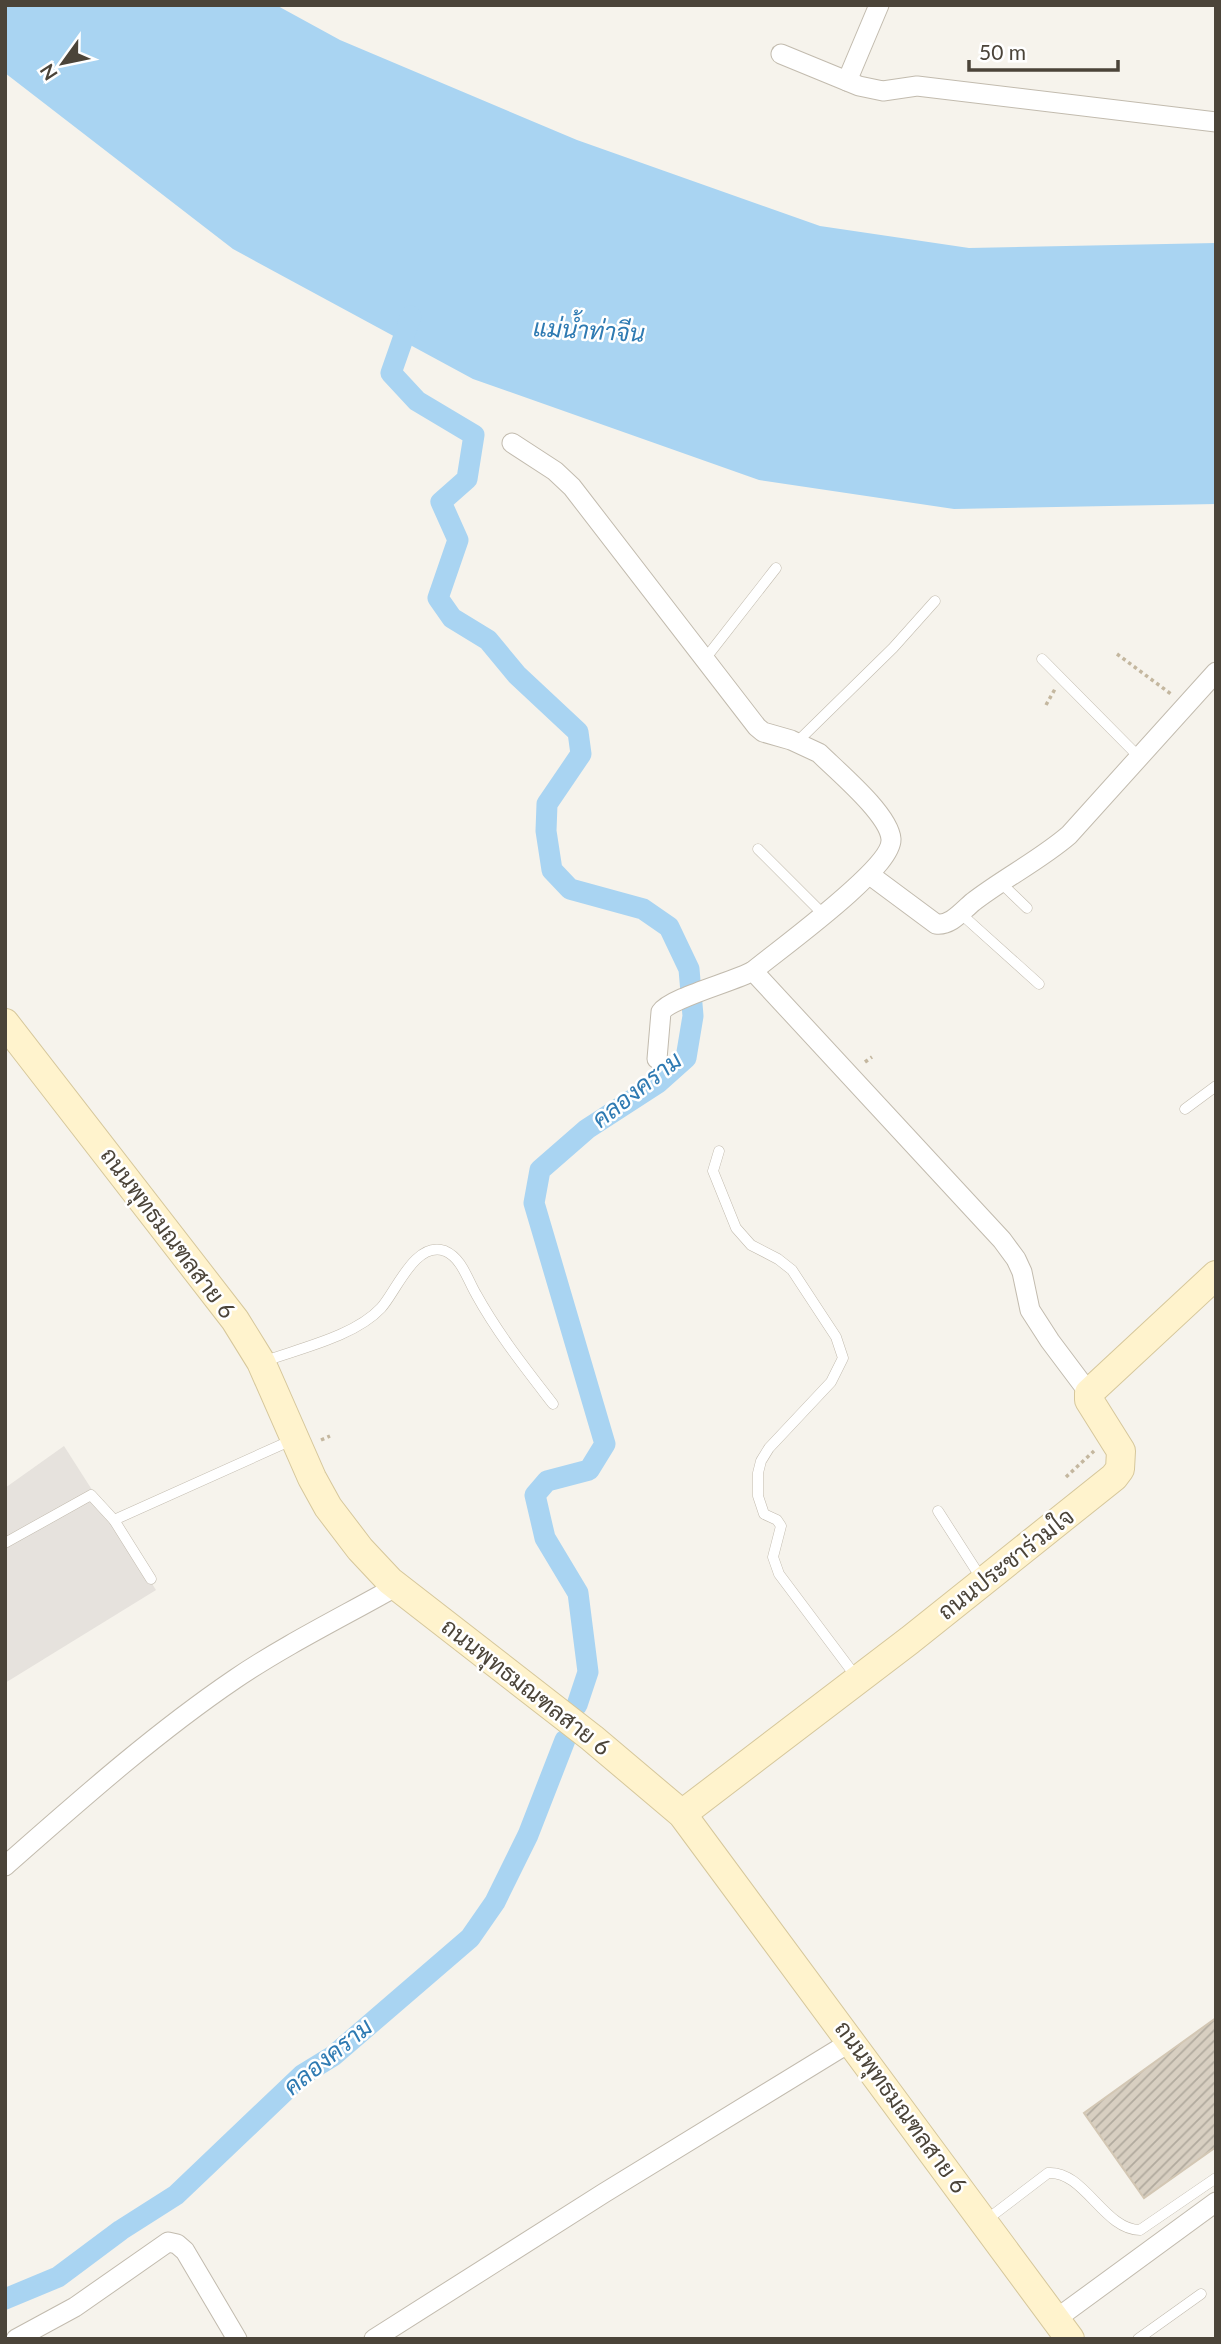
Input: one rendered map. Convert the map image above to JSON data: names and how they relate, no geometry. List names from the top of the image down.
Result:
{
  "streets": {
    "main road": ["ถนนพุทธมณฑลสาย 6", "ถนนประชาร่วมใจ"]
  },
  "crossings": [
    ["ถนนพุทธมณฑลสาย 6", "ถนนประชาร่วมใจ"]
  ],
  "water": ["แม่น้ำท่าจีน", "คลองคราม"],
  "scale_bar": "50 m",
  "north": "bottom left"
}
